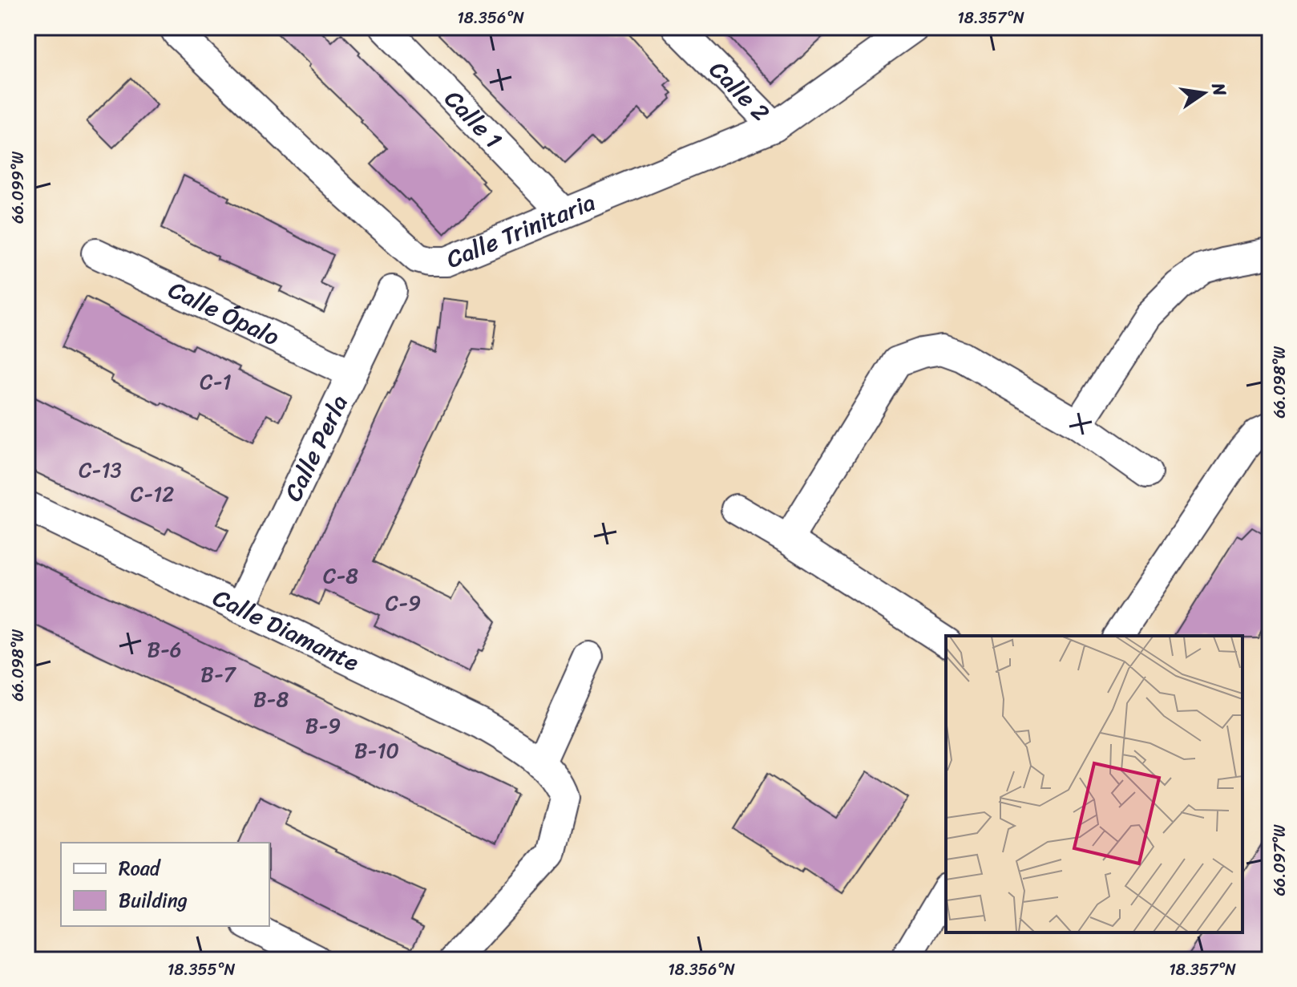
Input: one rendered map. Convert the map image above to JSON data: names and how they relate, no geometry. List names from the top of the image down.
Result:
{
  "streets": {
    "street": [
      "Calle 2",
      "Calle 1",
      "Calle Trinitaria",
      "Calle Ópalo",
      "Calle Perla",
      "Calle Diamante"
    ]
  },
  "crossings": [
    ["Calle 2", "Calle Trinitaria"],
    ["Calle 1", "Calle Trinitaria"],
    ["Calle Ópalo", "Calle Perla"],
    ["Calle Perla", "Calle Diamante"]
  ],
  "house_numbers": [
    "C-1",
    "C-13",
    "C-12",
    "C-8",
    "C-9",
    "B-6",
    "B-7",
    "B-8",
    "B-9",
    "B-10"
  ],
  "legend": ["Road", "Building"],
  "north": "right",
  "coordinates": [
    "18.356°N",
    "18.357°N",
    "66.099°W",
    "66.098°W",
    "66.097°W",
    "18.355°N"
  ]
}
